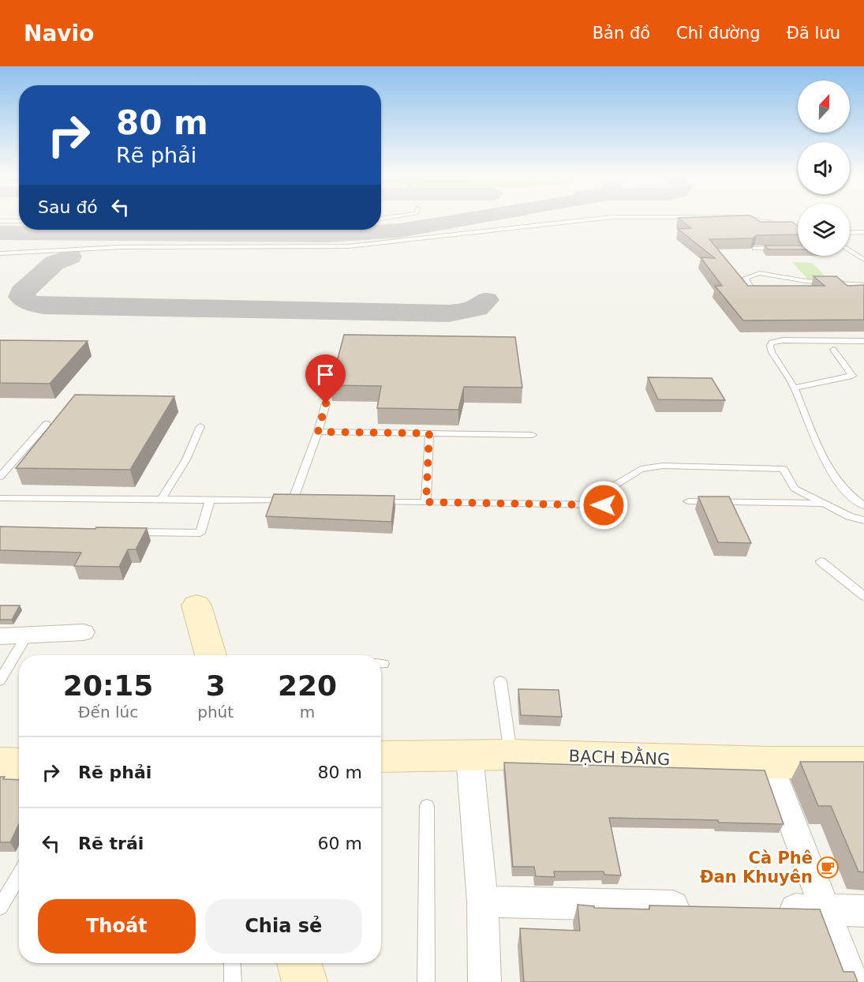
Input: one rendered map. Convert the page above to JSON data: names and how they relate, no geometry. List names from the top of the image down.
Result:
{
  "streets": {
    "street": ["BẠCH ĐẰNG"]
  },
  "places": {
    "cafe": ["Cà Phê Đan Khuyên"]
  },
  "north": "top",
  "page": {
    "header": "Navio",
    "nav": ["Bản đồ", "Chỉ đường", "Đã lưu"],
    "turn": ["80 m", "Rẽ phải"],
    "then": "Sau đó",
    "eta": [
      "20:15",
      "Đến lúc",
      "3",
      "phút",
      "220",
      "m"
    ],
    "list": [
      {
        "name": "Rẽ phải",
        "value": "80 m"
      },
      {
        "name": "Rẽ trái",
        "value": "60 m"
      }
    ],
    "buttons": ["Thoát", "Chia sẻ"]
  }
}
